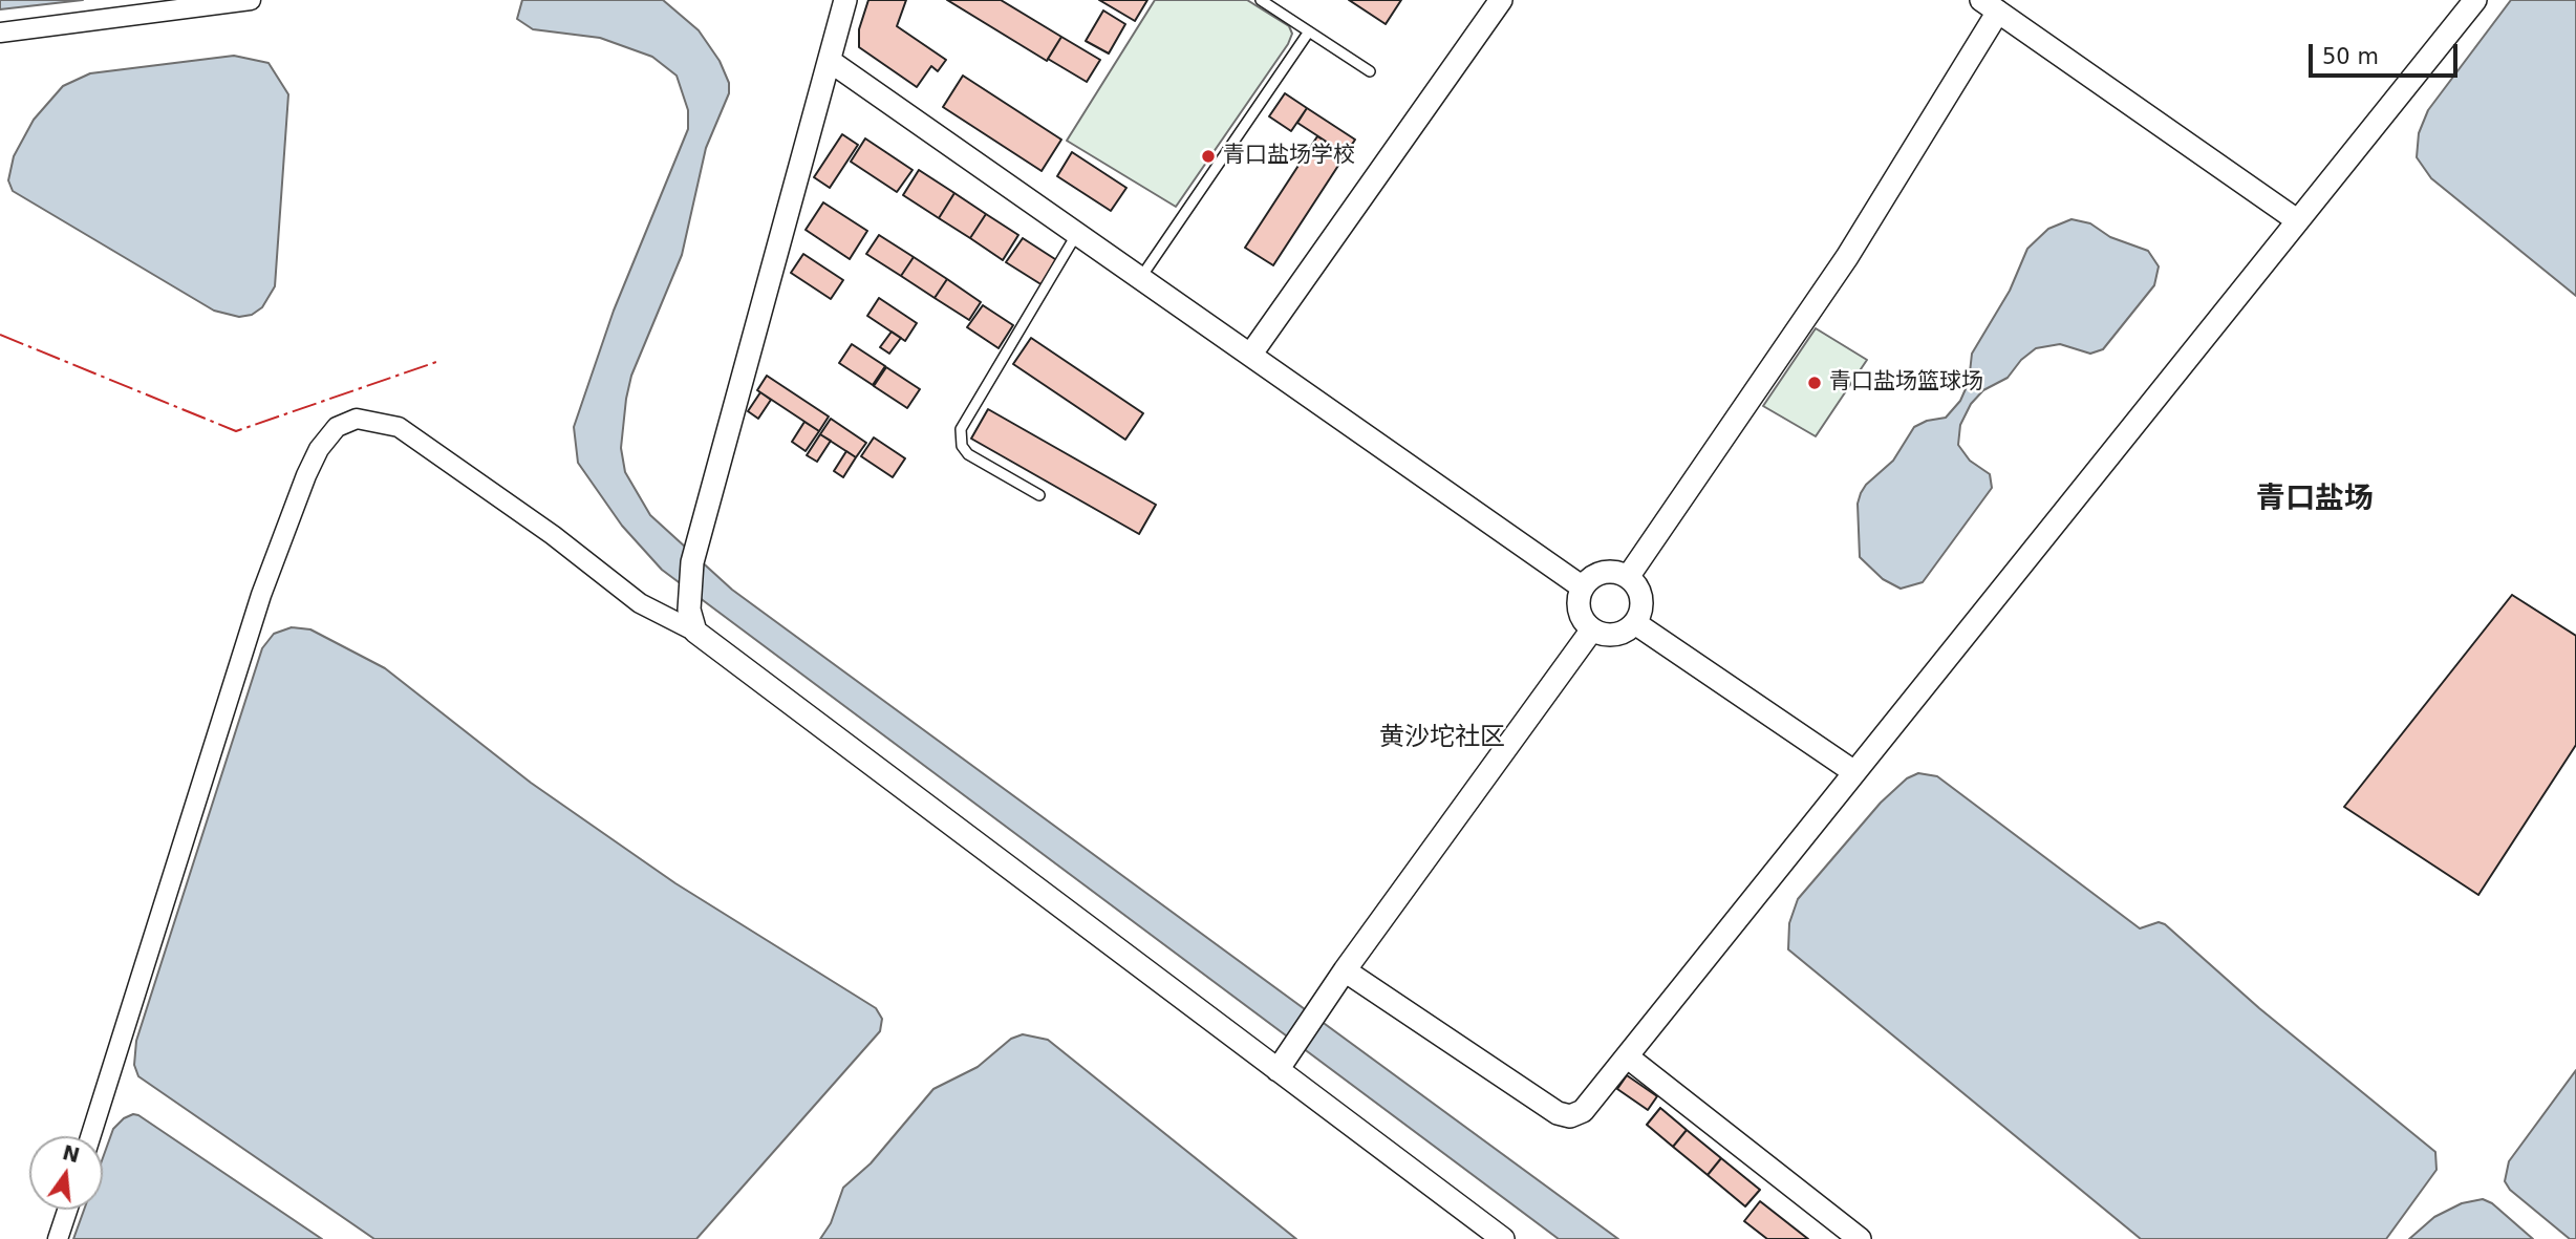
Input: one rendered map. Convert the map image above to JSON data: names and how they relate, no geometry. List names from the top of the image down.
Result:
{
  "districts": ["青口盐场", "黄沙坨社区"],
  "places": ["青口盐场学校", "青口盐场篮球场"],
  "scale_bar": "50 m",
  "north": "top"
}
